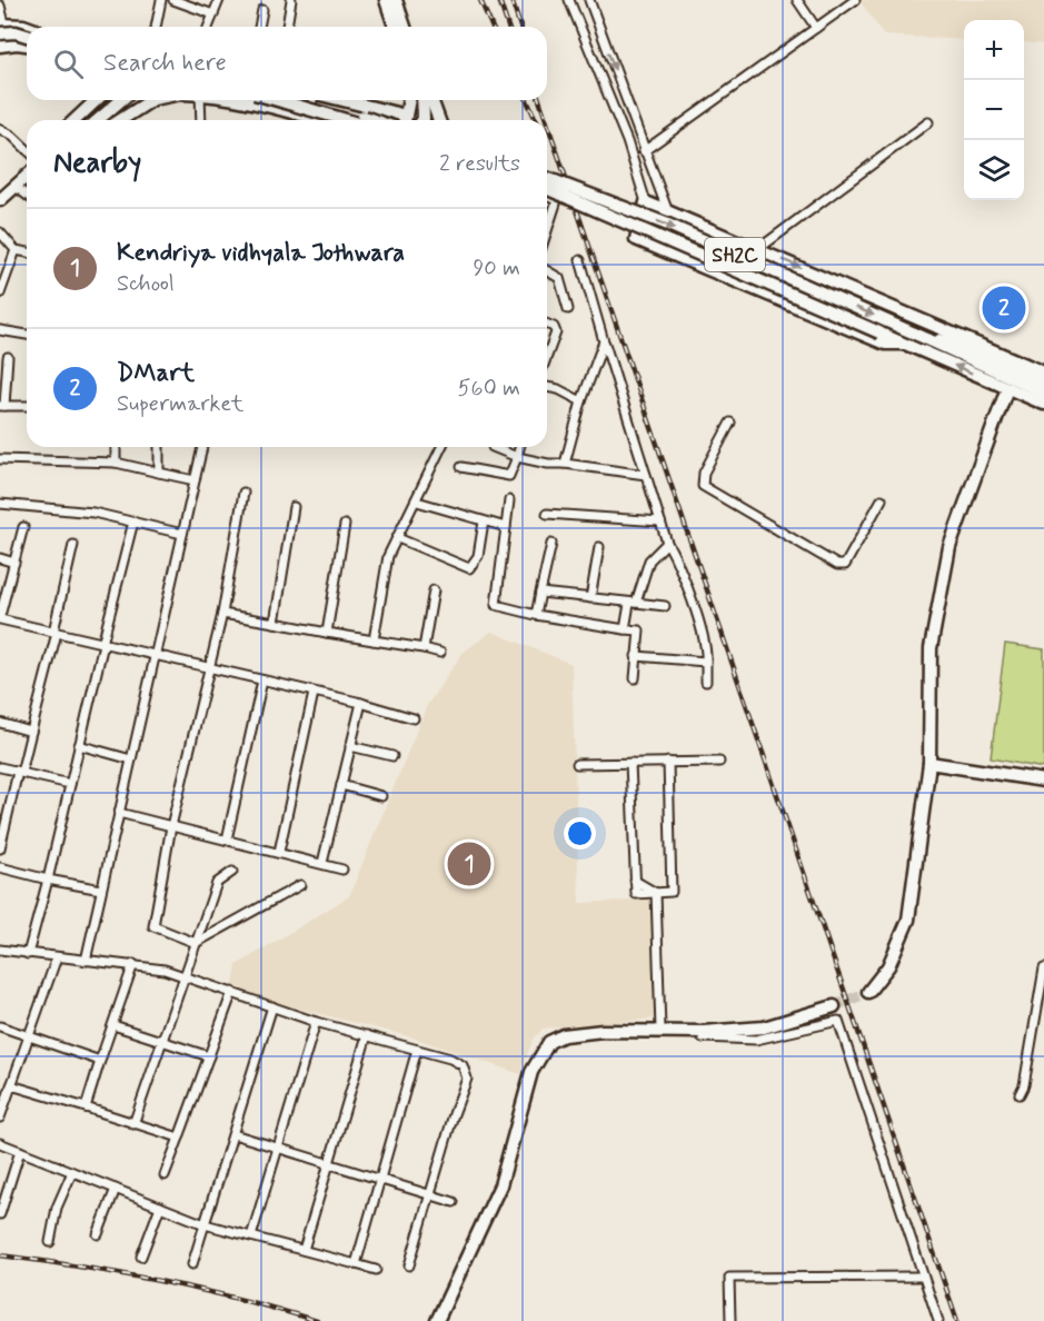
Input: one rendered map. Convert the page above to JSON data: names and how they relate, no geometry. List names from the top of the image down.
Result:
{
  "streets": {
    "street": ["SH2C"]
  },
  "page": {
    "map_buttons": ["+", "−"],
    "search": "Search here",
    "heading": ["Nearby", "2 results"],
    "list": [
      {
        "mark": "1",
        "name": "Kendriya vidhyala Jothwara",
        "note": "School",
        "value": "90 m"
      },
      {
        "mark": "2",
        "name": "DMart",
        "note": "Supermarket",
        "value": "560 m"
      }
    ],
    "pins": ["2", "1"]
  }
}
